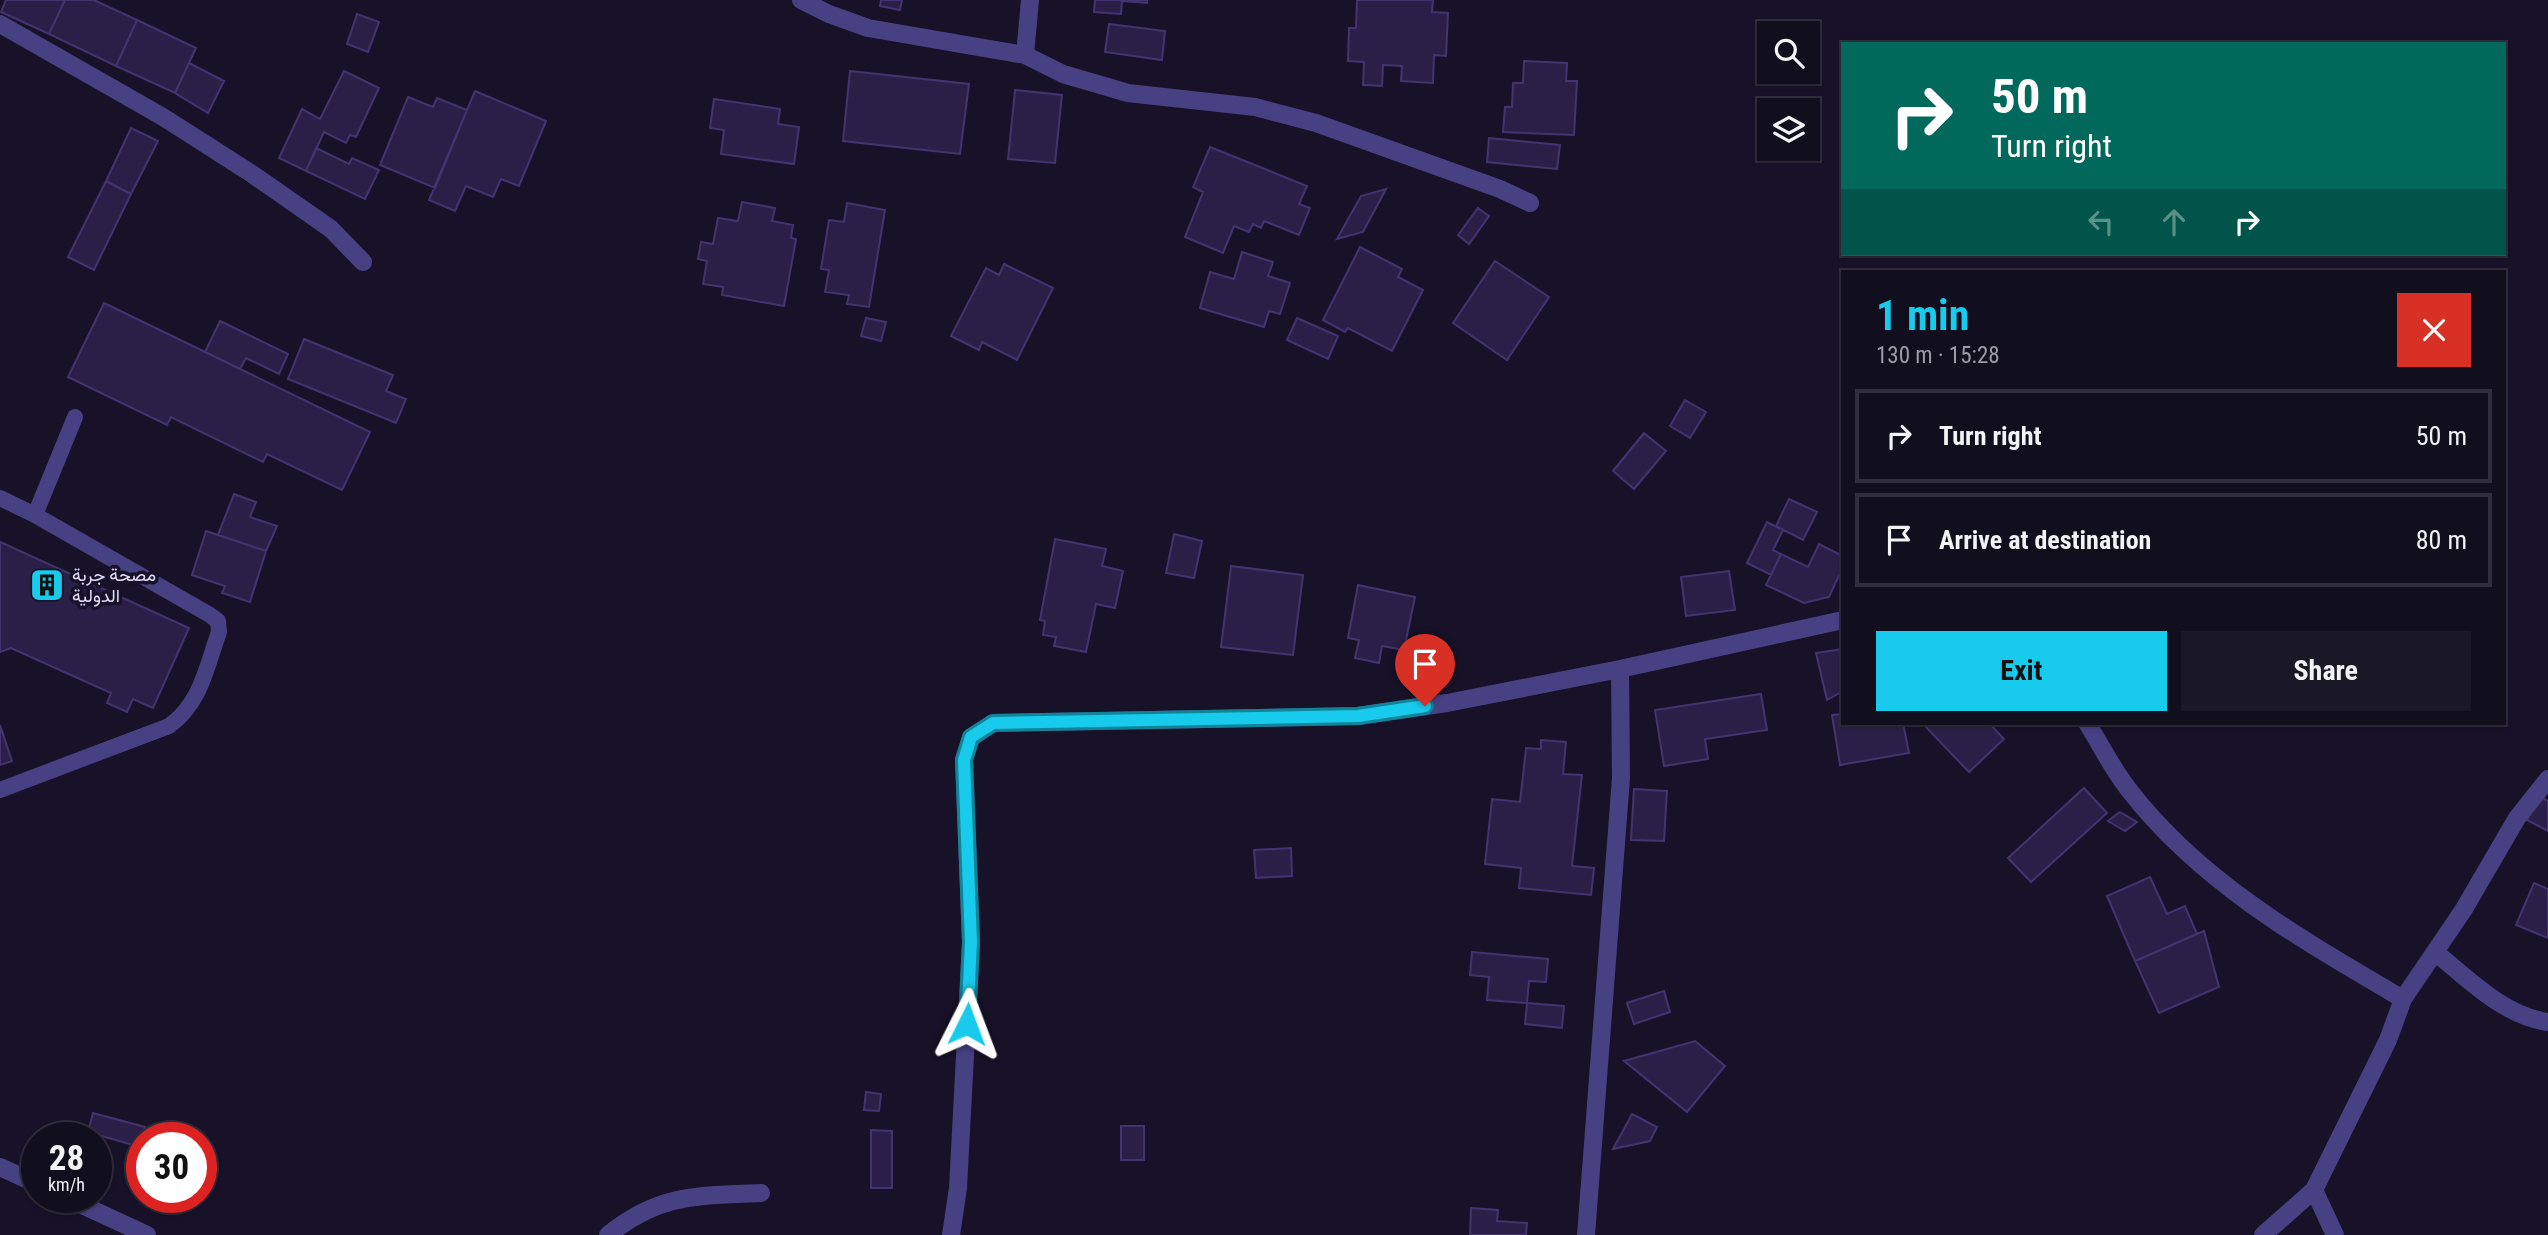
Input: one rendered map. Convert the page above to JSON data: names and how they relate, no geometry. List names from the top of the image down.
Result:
{
  "places": {
    "building": ["مصحة جربة الدولية"]
  },
  "page": {
    "turn": ["50 m", "Turn right"],
    "heading": ["1 min", "130 m · 15:28"],
    "list": [
      {
        "name": "Turn right",
        "value": "50 m"
      },
      {
        "name": "Arrive at destination",
        "value": "80 m"
      }
    ],
    "buttons": ["Exit", "Share"],
    "speed": "28 km/h",
    "limit": "30"
  }
}
